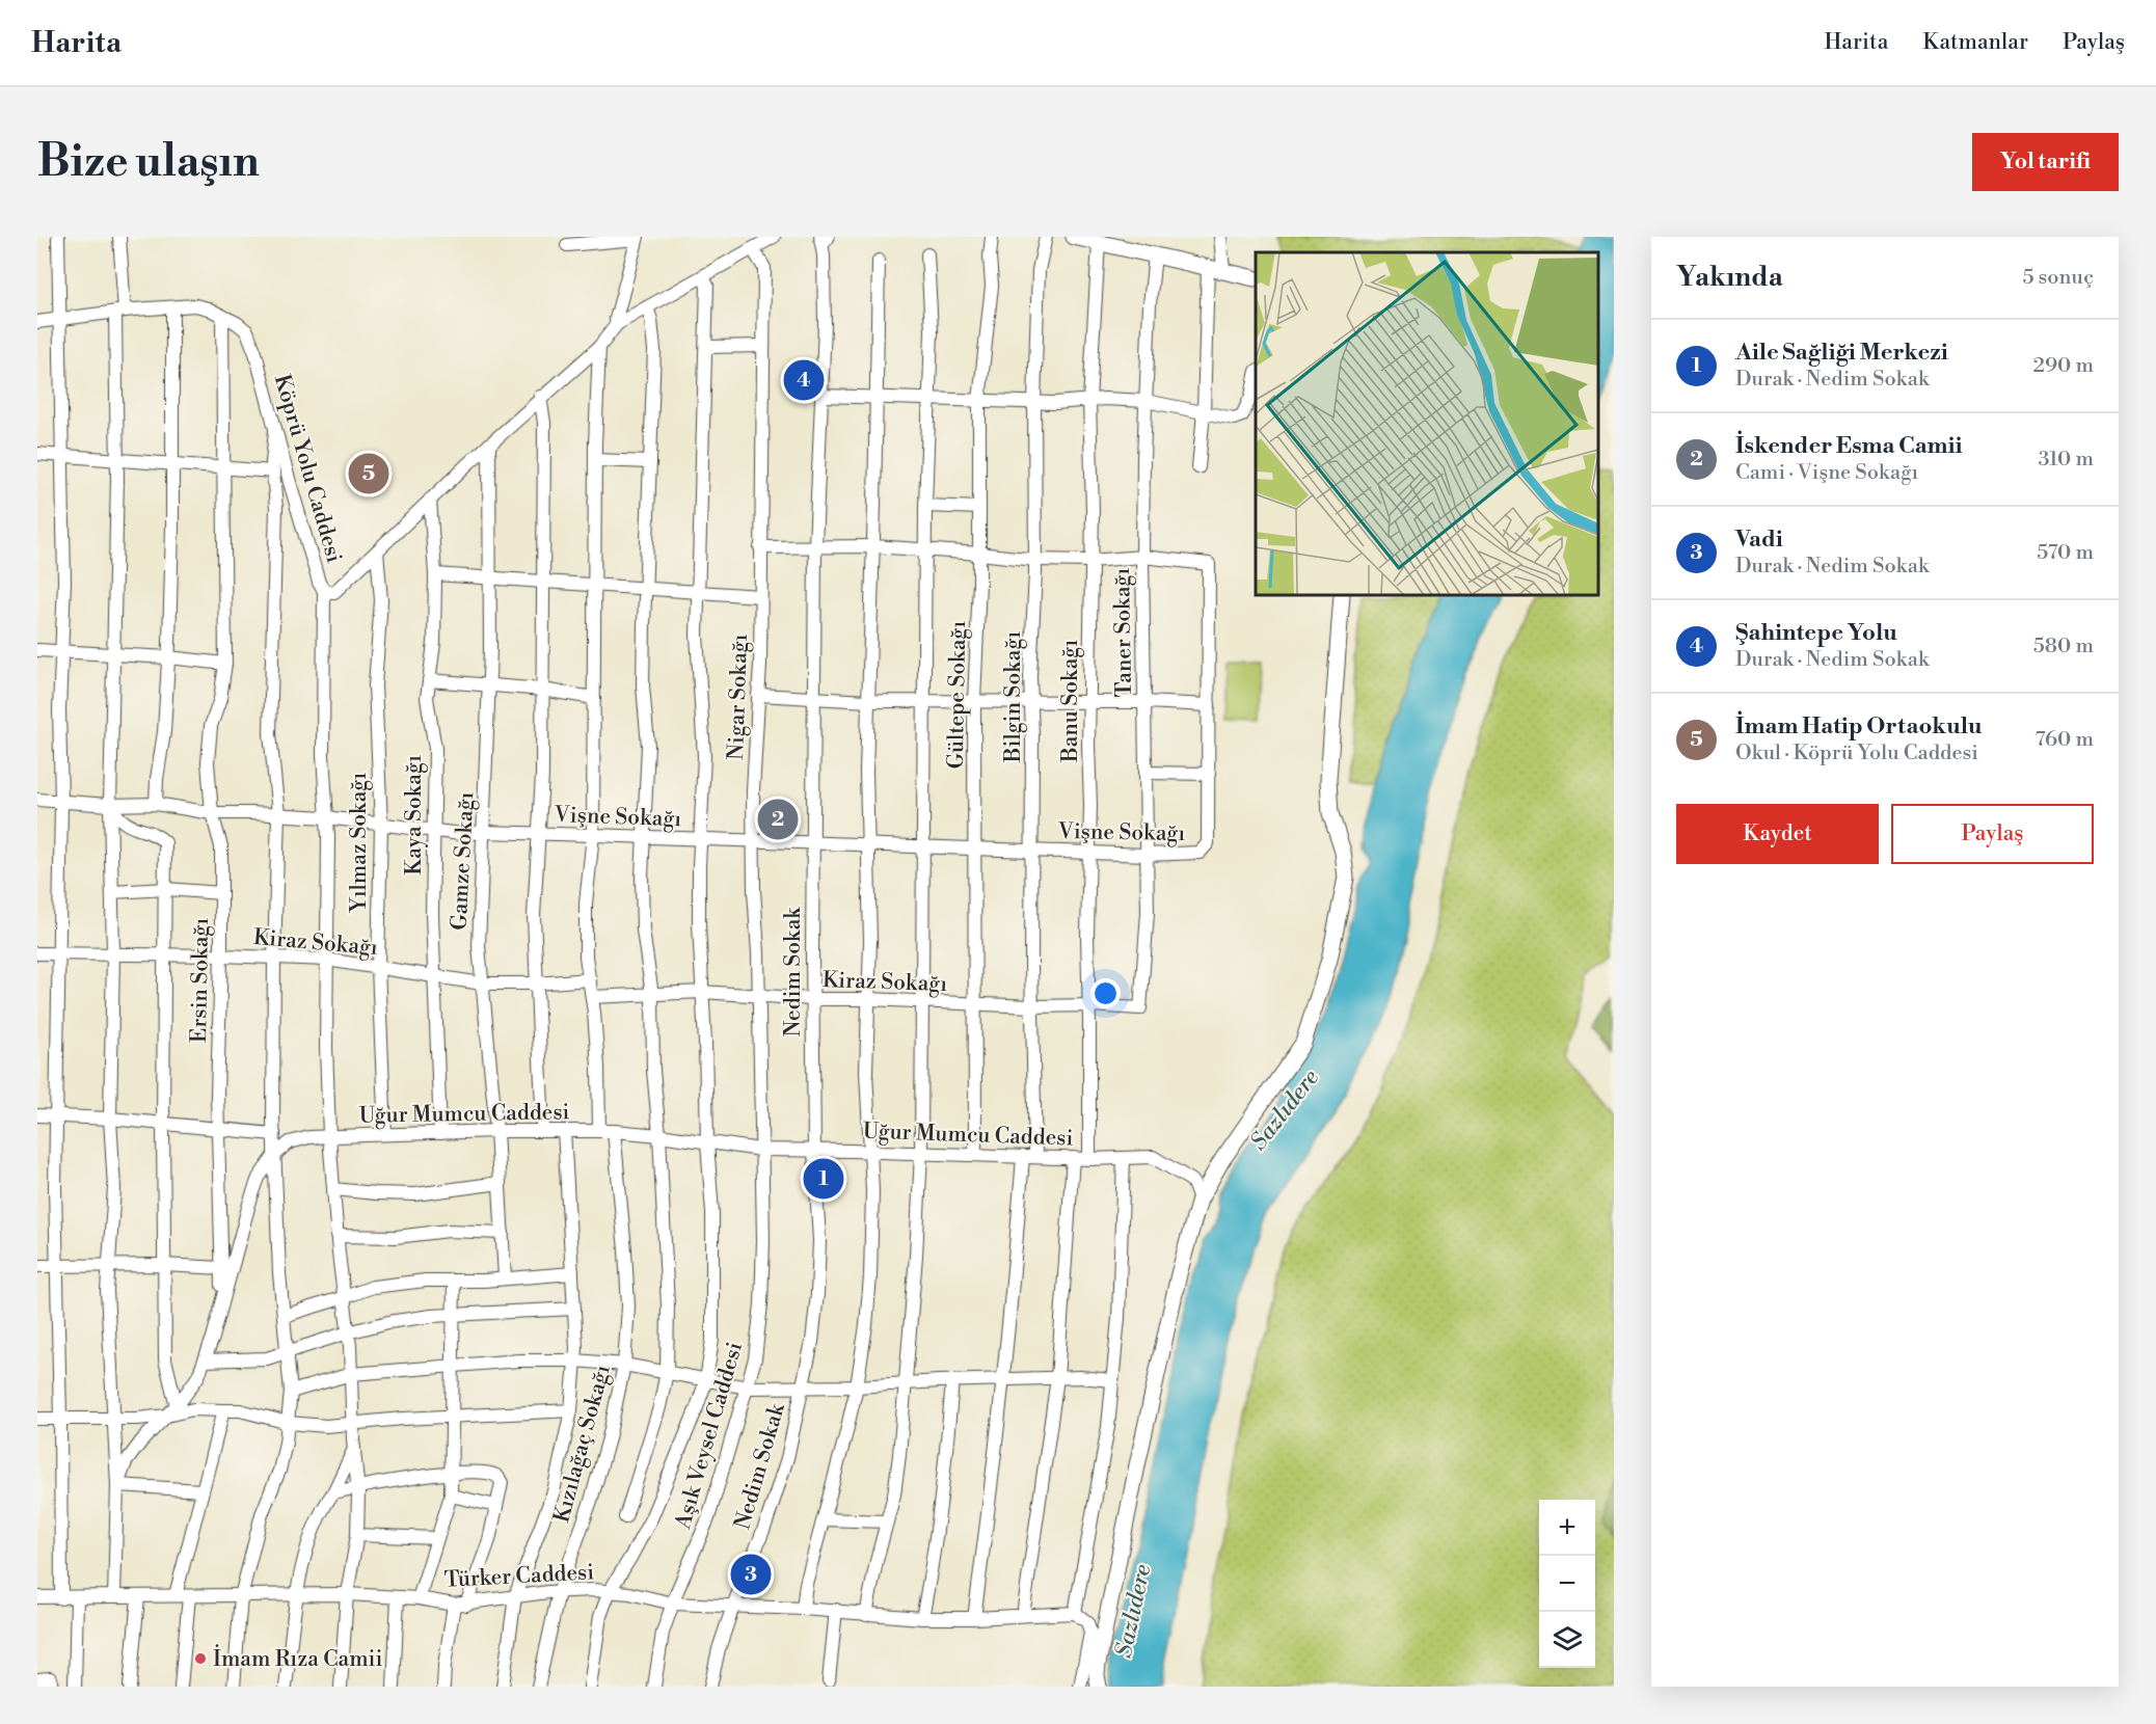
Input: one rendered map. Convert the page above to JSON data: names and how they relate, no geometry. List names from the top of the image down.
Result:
{
  "streets": {
    "street": [
      "Köprü Yolu Caddesi",
      "Taner Sokağı",
      "Gültepe Sokağı",
      "Nigar Sokağı",
      "Bilgin Sokağı",
      "Banu Sokağı",
      "Kaya Sokağı",
      "Vişne Sokağı",
      "Yılmaz Sokağı",
      "Gamze Sokağı",
      "Kiraz Sokağı",
      "Nedim Sokak",
      "Ersin Sokağı",
      "Uğur Mumcu Caddesi",
      "Aşık Veysel Caddesi",
      "Kızılağaç Sokağı",
      "Türker Caddesi"
    ]
  },
  "crossings": [
    ["Köprü Yolu Caddesi", "Nigar Sokağı"],
    ["Köprü Yolu Caddesi", "Kaya Sokağı"],
    ["Köprü Yolu Caddesi", "Yılmaz Sokağı"],
    ["Köprü Yolu Caddesi", "Gamze Sokağı"],
    ["Köprü Yolu Caddesi", "Ersin Sokağı"],
    ["Taner Sokağı", "Vişne Sokağı"],
    ["Taner Sokağı", "Kiraz Sokağı"],
    ["Gültepe Sokağı", "Vişne Sokağı"],
    ["Gültepe Sokağı", "Kiraz Sokağı"],
    ["Gültepe Sokağı", "Uğur Mumcu Caddesi"],
    ["Nigar Sokağı", "Vişne Sokağı"],
    ["Nigar Sokağı", "Kiraz Sokağı"],
    ["Nigar Sokağı", "Uğur Mumcu Caddesi"],
    ["Nigar Sokağı", "Aşık Veysel Caddesi"],
    ["Bilgin Sokağı", "Vişne Sokağı"],
    ["Bilgin Sokağı", "Kiraz Sokağı"],
    ["Bilgin Sokağı", "Uğur Mumcu Caddesi"],
    ["Bilgin Sokağı", "Türker Caddesi"],
    ["Banu Sokağı", "Vişne Sokağı"],
    ["Banu Sokağı", "Kiraz Sokağı"],
    ["Banu Sokağı", "Uğur Mumcu Caddesi"],
    ["Kaya Sokağı", "Vişne Sokağı"],
    ["Kaya Sokağı", "Kiraz Sokağı"],
    ["Kaya Sokağı", "Uğur Mumcu Caddesi"],
    ["Vişne Sokağı", "Yılmaz Sokağı"],
    ["Vişne Sokağı", "Gamze Sokağı"],
    ["Vişne Sokağı", "Nedim Sokak"],
    ["Vişne Sokağı", "Ersin Sokağı"],
    ["Yılmaz Sokağı", "Kiraz Sokağı"],
    ["Yılmaz Sokağı", "Uğur Mumcu Caddesi"],
    ["Gamze Sokağı", "Kiraz Sokağı"],
    ["Gamze Sokağı", "Uğur Mumcu Caddesi"],
    ["Kiraz Sokağı", "Nedim Sokak"],
    ["Kiraz Sokağı", "Ersin Sokağı"],
    ["Nedim Sokak", "Uğur Mumcu Caddesi"],
    ["Nedim Sokak", "Türker Caddesi"],
    ["Ersin Sokağı", "Uğur Mumcu Caddesi"],
    ["Uğur Mumcu Caddesi", "Aşık Veysel Caddesi"],
    ["Uğur Mumcu Caddesi", "Kızılağaç Sokağı"],
    ["Uğur Mumcu Caddesi", "Türker Caddesi"],
    ["Aşık Veysel Caddesi", "Türker Caddesi"],
    ["Kızılağaç Sokağı", "Türker Caddesi"]
  ],
  "water": ["Sazlıdere"],
  "places": ["İmam Rıza Camii"],
  "page": {
    "header": "Harita",
    "nav": ["Harita", "Katmanlar", "Paylaş"],
    "buttons": [
      "Yol tarifi",
      ["Kaydet", "Paylaş"]
    ],
    "title": "Bize ulaşın",
    "heading": ["Yakında", "5 sonuç"],
    "list": [
      {
        "mark": "1",
        "name": "Aile Sağliği Merkezi",
        "note": "Durak · Nedim Sokak",
        "value": "290 m"
      },
      {
        "mark": "2",
        "name": "İskender Esma Camii",
        "note": "Cami · Vişne Sokağı",
        "value": "310 m"
      },
      {
        "mark": "3",
        "name": "Vadi",
        "note": "Durak · Nedim Sokak",
        "value": "570 m"
      },
      {
        "mark": "4",
        "name": "Şahintepe Yolu",
        "note": "Durak · Nedim Sokak",
        "value": "580 m"
      },
      {
        "mark": "5",
        "name": "İmam Hatip Ortaokulu",
        "note": "Okul · Köprü Yolu Caddesi",
        "value": "760 m"
      }
    ],
    "pins": [
      "4",
      "5",
      "2",
      "1",
      "3"
    ],
    "map_buttons": ["+", "−"]
  }
}
